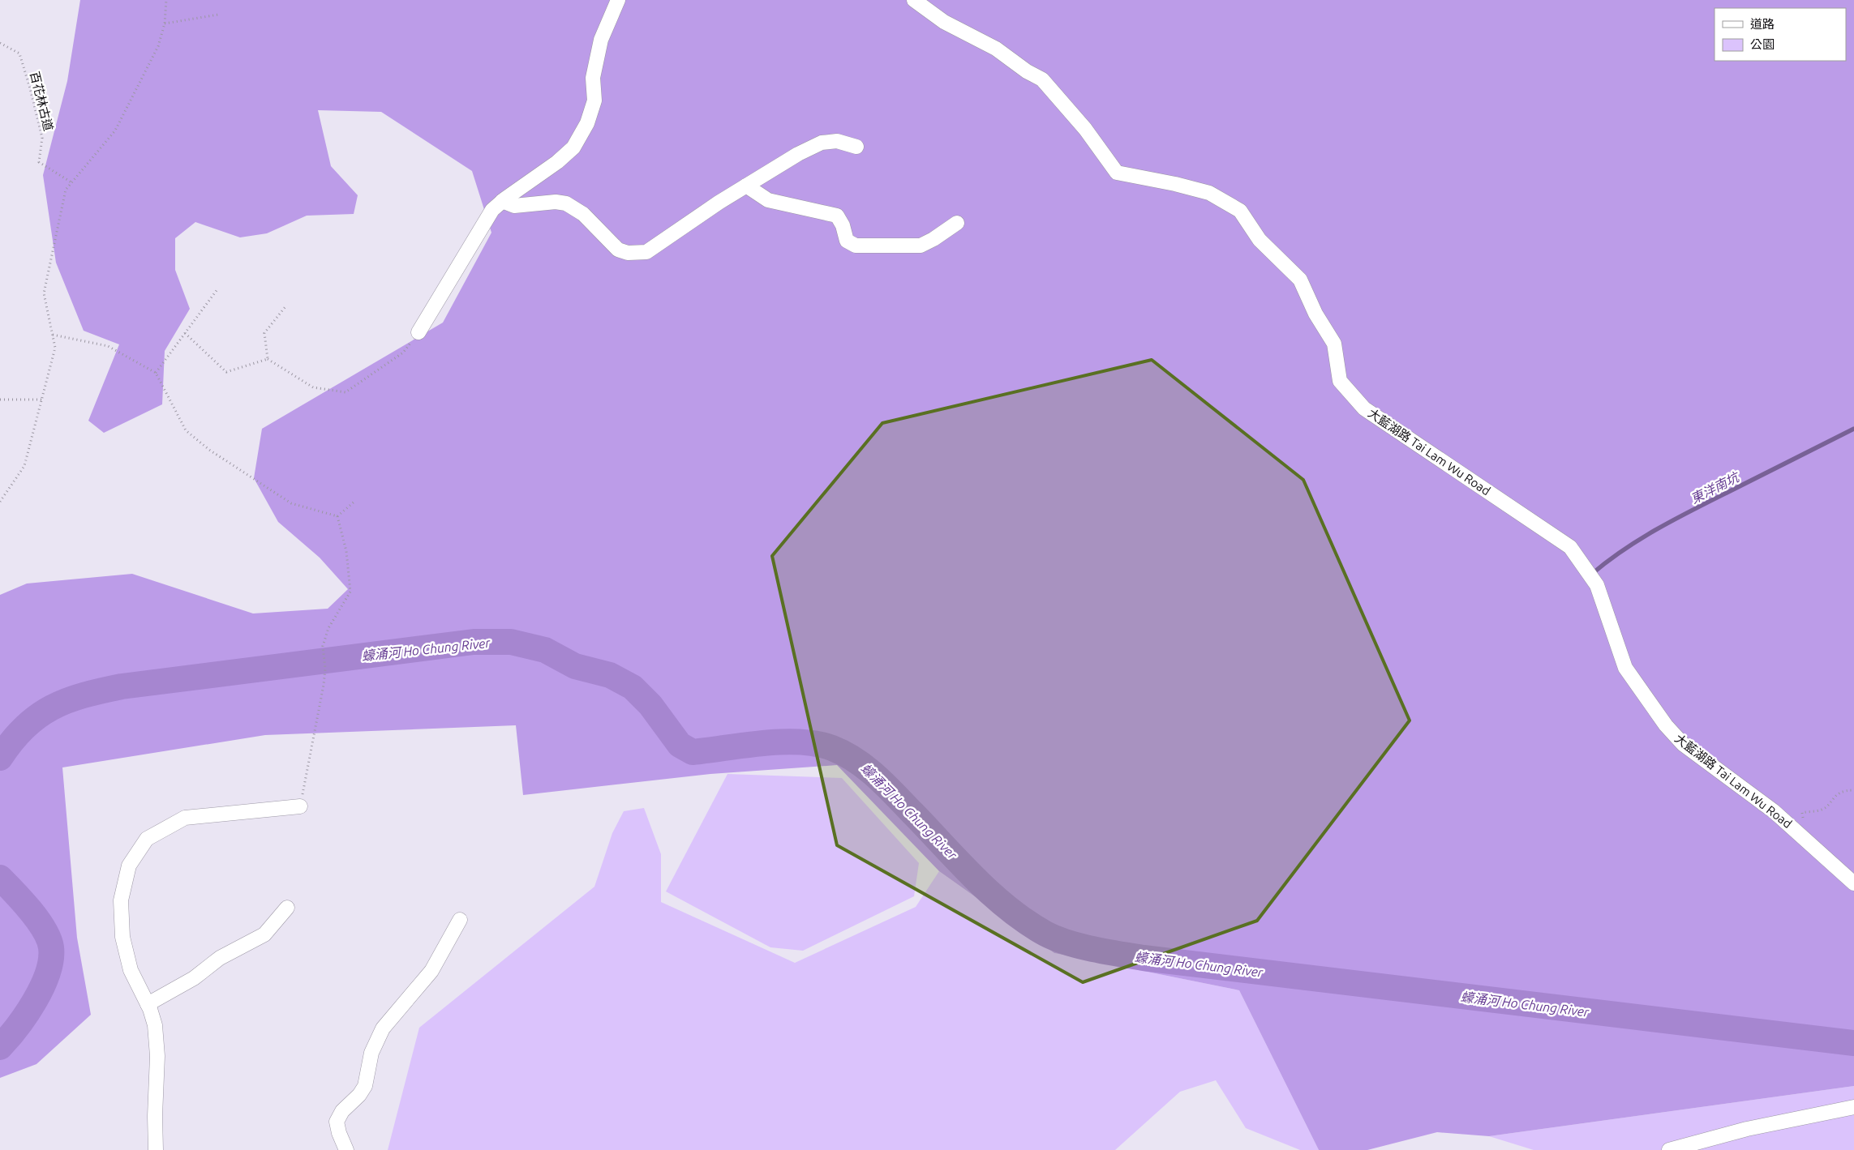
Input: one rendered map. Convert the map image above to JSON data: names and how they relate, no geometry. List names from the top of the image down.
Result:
{
  "streets": {
    "street": ["大藍湖路 Tai Lam Wu Road"],
    "path": ["百花林古道"]
  },
  "water": ["東洋南坑", "蠔涌河 Ho Chung River"],
  "legend": ["道路", "公園"]
}
